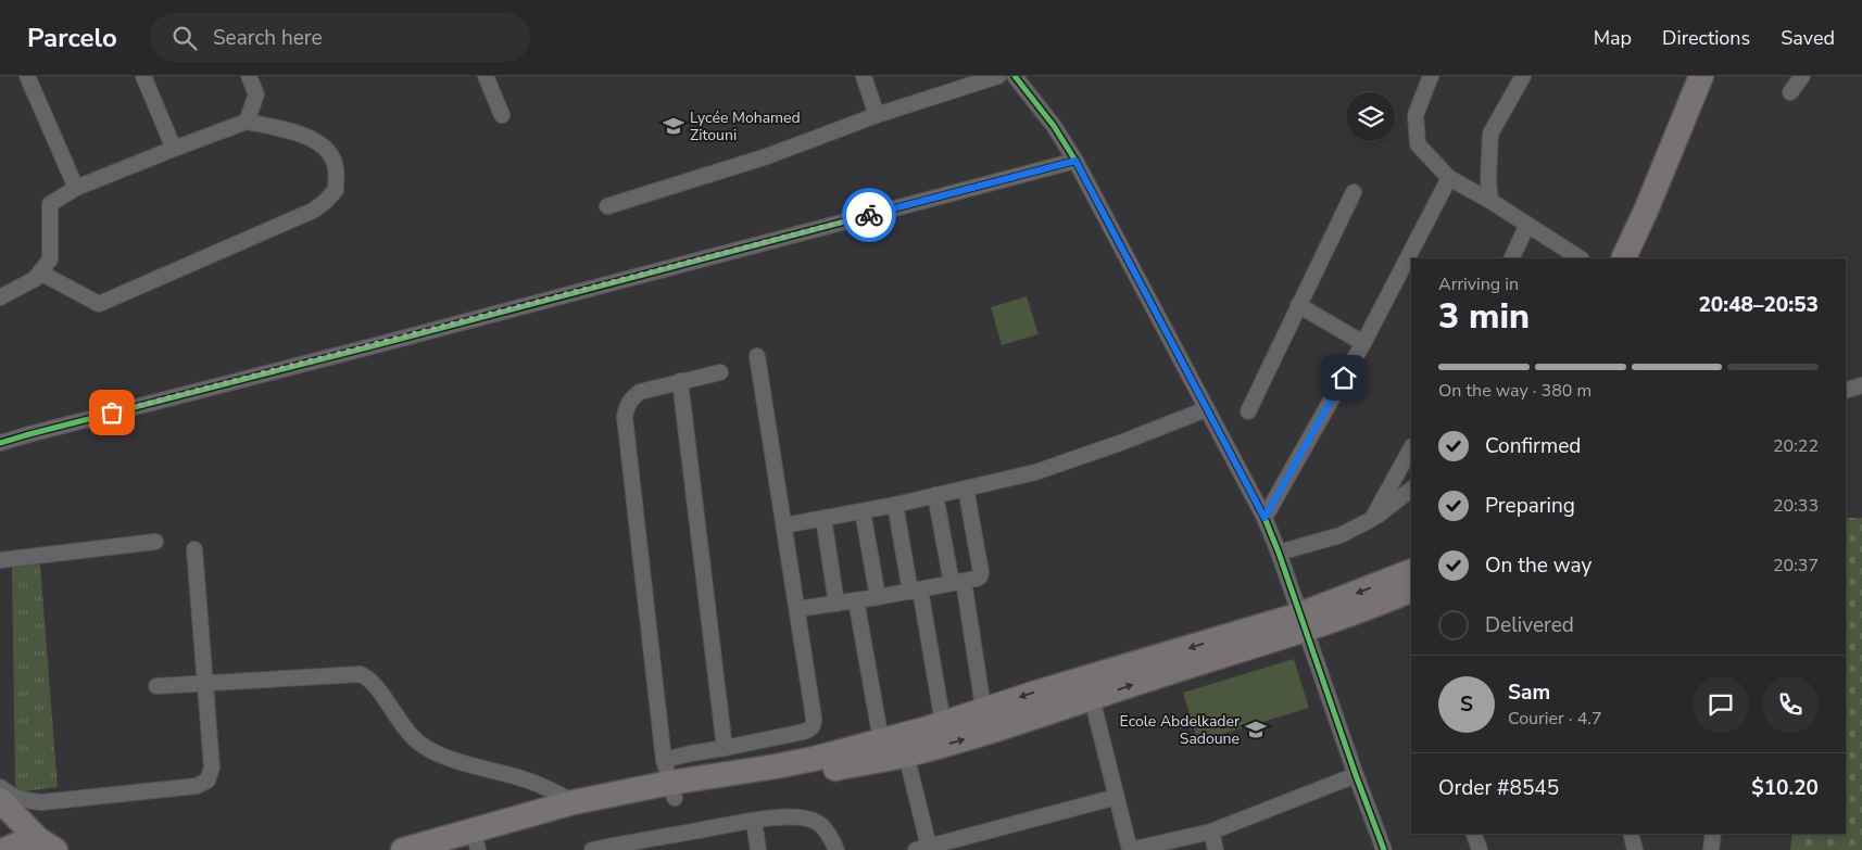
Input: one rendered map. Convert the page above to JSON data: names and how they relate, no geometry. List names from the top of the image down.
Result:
{
  "places": {
    "school or university": ["Lycée Mohamed Zitouni", "Ecole Abdelkader Sadoune"]
  },
  "page": {
    "header": "Parcelo",
    "search": "Search here",
    "nav": ["Map", "Directions", "Saved"],
    "heading": ["3 min", "Arriving in", "20:48–20:53"],
    "panel": [
      "Sam",
      "Courier · 4.7",
      "Order #8545",
      "$10.20"
    ],
    "bar": "On the way · 380 m",
    "list": [
      ["Confirmed", "20:22"],
      ["Preparing", "20:33"],
      ["On the way", "20:37"],
      "Delivered"
    ],
    "round": "S"
  }
}
